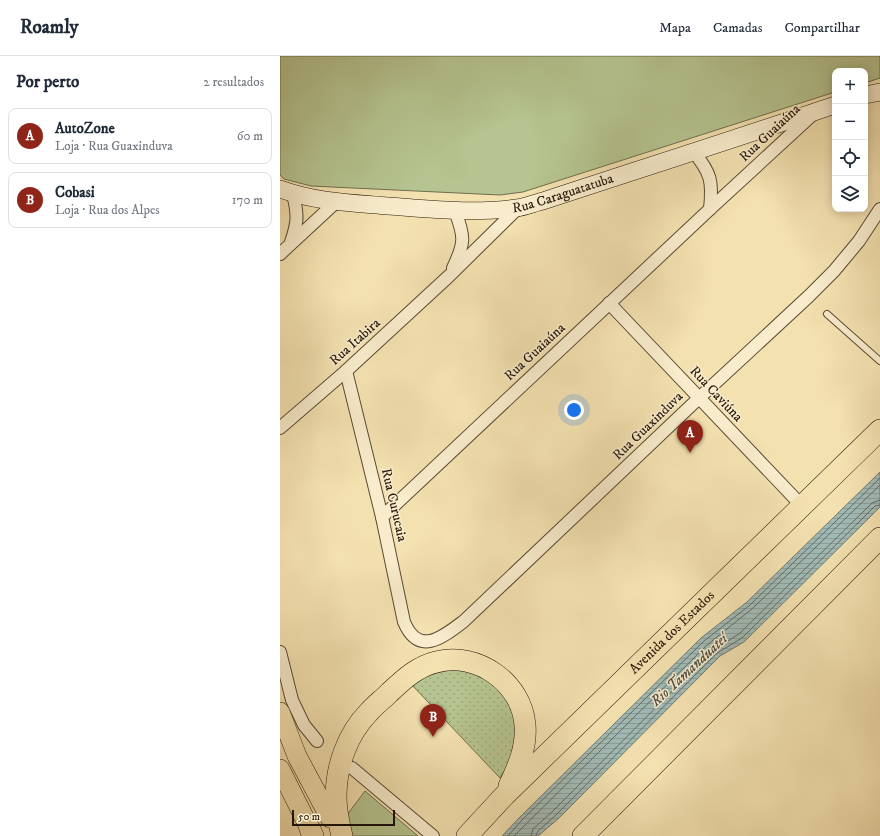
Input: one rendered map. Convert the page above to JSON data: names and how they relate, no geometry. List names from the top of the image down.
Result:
{
  "streets": {
    "highway": ["Avenida dos Estados"],
    "street": [
      "Rua Guaiaúna",
      "Rua Caraguatatuba",
      "Rua Itabira",
      "Rua Caviúna",
      "Rua Guaxinduva",
      "Rua Curucaia"
    ]
  },
  "crossings": [
    ["Rua Guaiaúna", "Rua Caraguatatuba"],
    ["Rua Guaiaúna", "Rua Caviúna"],
    ["Rua Guaiaúna", "Rua Curucaia"],
    ["Rua Caraguatatuba", "Rua Itabira"],
    ["Rua Itabira", "Rua Curucaia"],
    ["Rua Caviúna", "Rua Guaxinduva"],
    ["Rua Caviúna", "Avenida dos Estados"],
    ["Rua Guaxinduva", "Rua Curucaia"]
  ],
  "water": ["Rio Tamanduateí"],
  "scale_bar": "50 m",
  "page": {
    "header": "Roamly",
    "nav": ["Mapa", "Camadas", "Compartilhar"],
    "heading": ["Por perto", "2 resultados"],
    "map_buttons": ["+", "−"],
    "list": [
      {
        "mark": "A",
        "name": "AutoZone",
        "note": "Loja · Rua Guaxinduva",
        "value": "60 m"
      },
      {
        "mark": "B",
        "name": "Cobasi",
        "note": "Loja · Rua dos Alpes",
        "value": "170 m"
      }
    ],
    "pins": ["A", "B"],
    "scale": "50 m"
  }
}
